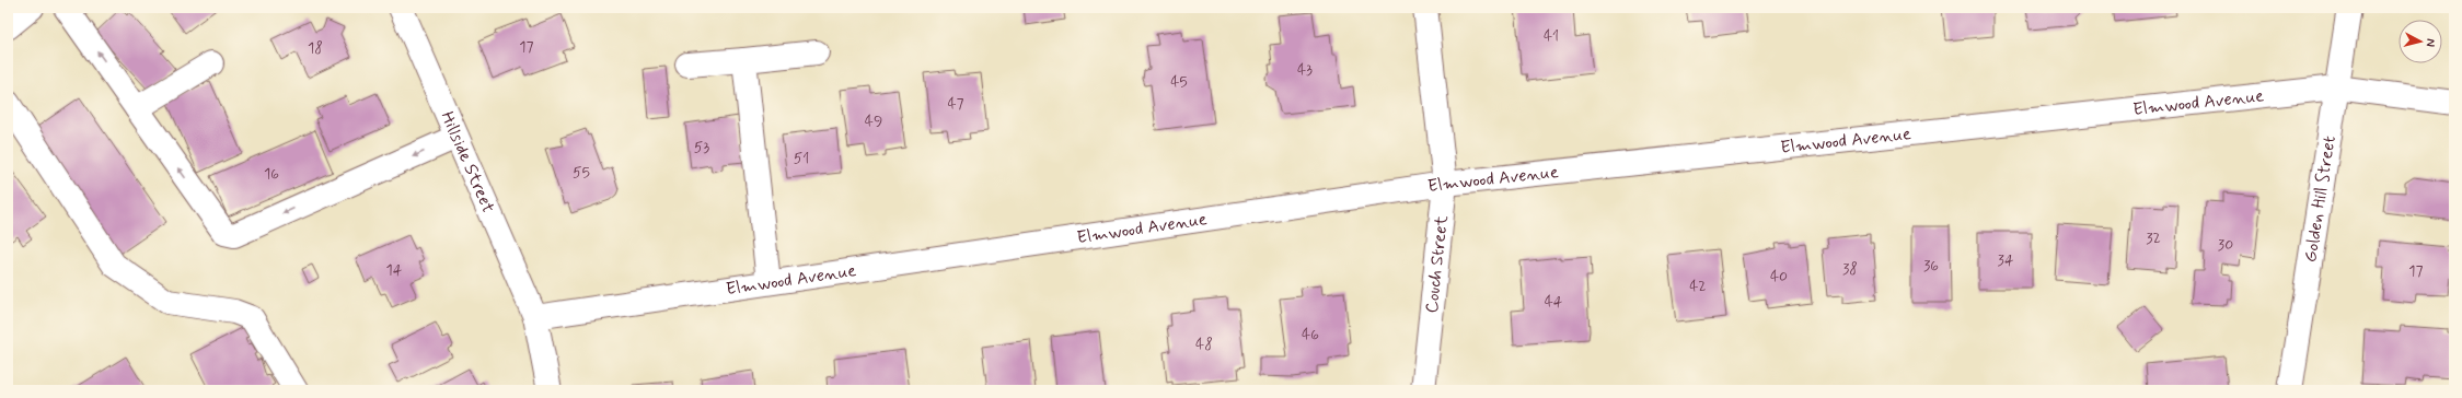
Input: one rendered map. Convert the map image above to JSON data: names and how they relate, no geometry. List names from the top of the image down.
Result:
{
  "streets": {
    "street": [
      "Elmwood Avenue",
      "Hillside Street",
      "Golden Hill Street",
      "Couch Street"
    ]
  },
  "crossings": [
    ["Elmwood Avenue", "Hillside Street"],
    ["Elmwood Avenue", "Golden Hill Street"],
    ["Elmwood Avenue", "Couch Street"]
  ],
  "house_numbers": [
    "41",
    "17",
    "18",
    "43",
    "45",
    "47",
    "49",
    "53",
    "51",
    "55",
    "16",
    "32",
    "30",
    "34",
    "36",
    "38",
    "14",
    "17",
    "40",
    "42",
    "44",
    "46",
    "48"
  ],
  "north": "right"
}
